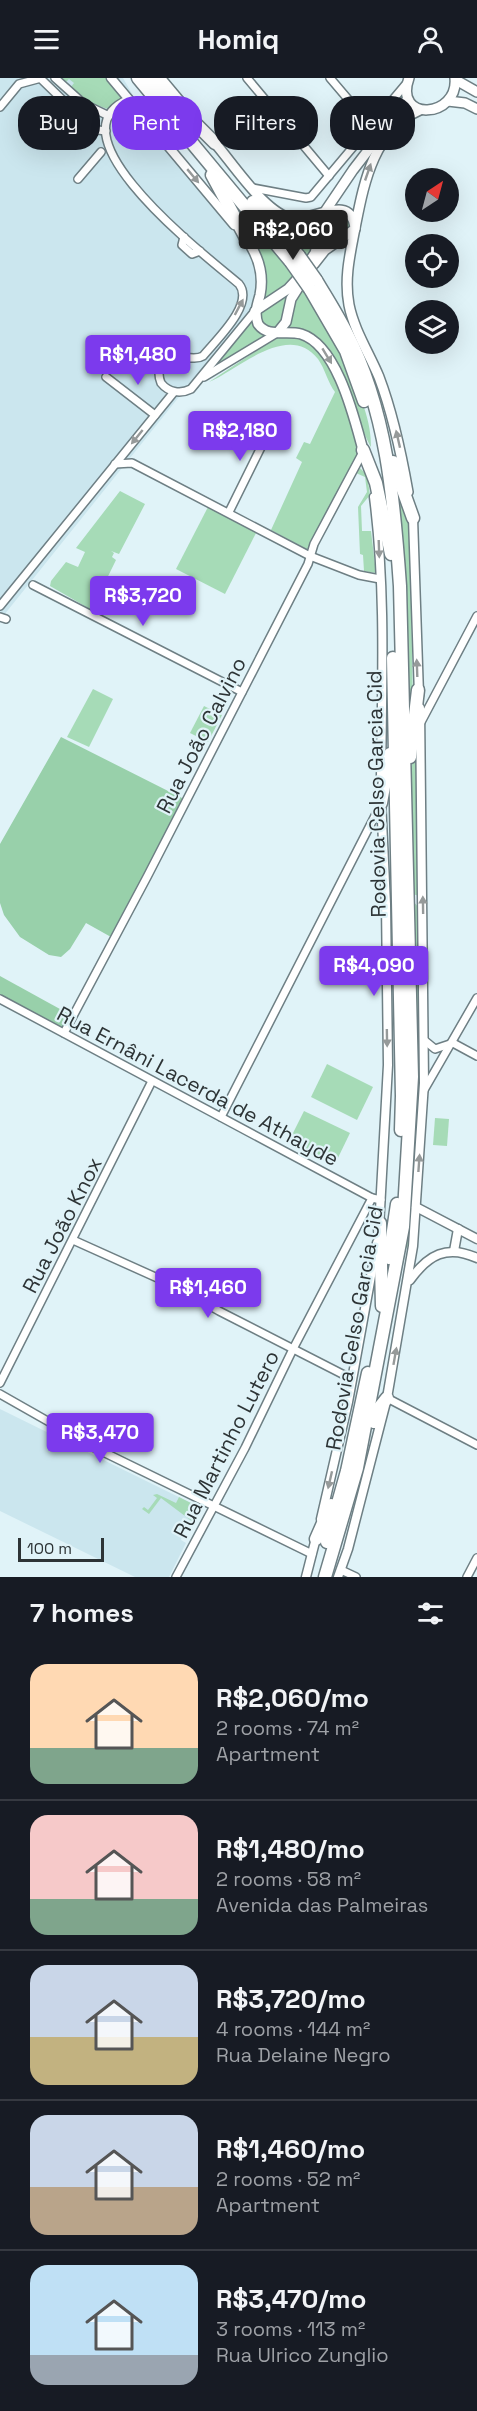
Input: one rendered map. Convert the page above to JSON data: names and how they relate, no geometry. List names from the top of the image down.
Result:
{
  "streets": {
    "highway": ["Rodovia Celso Garcia Cid"],
    "street": [
      "Rua João Calvino",
      "Rua Ernâni Lacerda de Athayde",
      "Rua João Knox",
      "Rua Martinho Lutero"
    ]
  },
  "crossings": [
    ["Rua João Calvino", "Rodovia Celso Garcia Cid"],
    ["Rua João Calvino", "Rua Ernâni Lacerda de Athayde"],
    ["Rodovia Celso Garcia Cid", "Rua Ernâni Lacerda de Athayde"],
    ["Rodovia Celso Garcia Cid", "Rua Martinho Lutero"],
    ["Rua Ernâni Lacerda de Athayde", "Rua João Knox"],
    ["Rua Ernâni Lacerda de Athayde", "Rua Martinho Lutero"]
  ],
  "scale_bar": "100 m",
  "north": "top right",
  "page": {
    "header": "Homiq",
    "chip": [
      "Buy",
      "Rent",
      "Filters",
      "New"
    ],
    "price": [
      "R$2,060",
      "R$1,480",
      "R$2,180",
      "R$3,720",
      "R$4,090",
      "R$1,460",
      "R$3,470"
    ],
    "scale": "100 m",
    "heading": "7 homes",
    "list": [
      {
        "name": "R$2,060/mo",
        "note": "2 rooms · 74 m² · Apartment"
      },
      {
        "name": "R$1,480/mo",
        "note": "2 rooms · 58 m² · Avenida das Palmeiras"
      },
      {
        "name": "R$3,720/mo",
        "note": "4 rooms · 144 m² · Rua Delaine Negro"
      },
      {
        "name": "R$1,460/mo",
        "note": "2 rooms · 52 m² · Apartment"
      },
      {
        "name": "R$3,470/mo",
        "note": "3 rooms · 113 m² · Rua Ulrico Zunglio"
      }
    ]
  }
}
